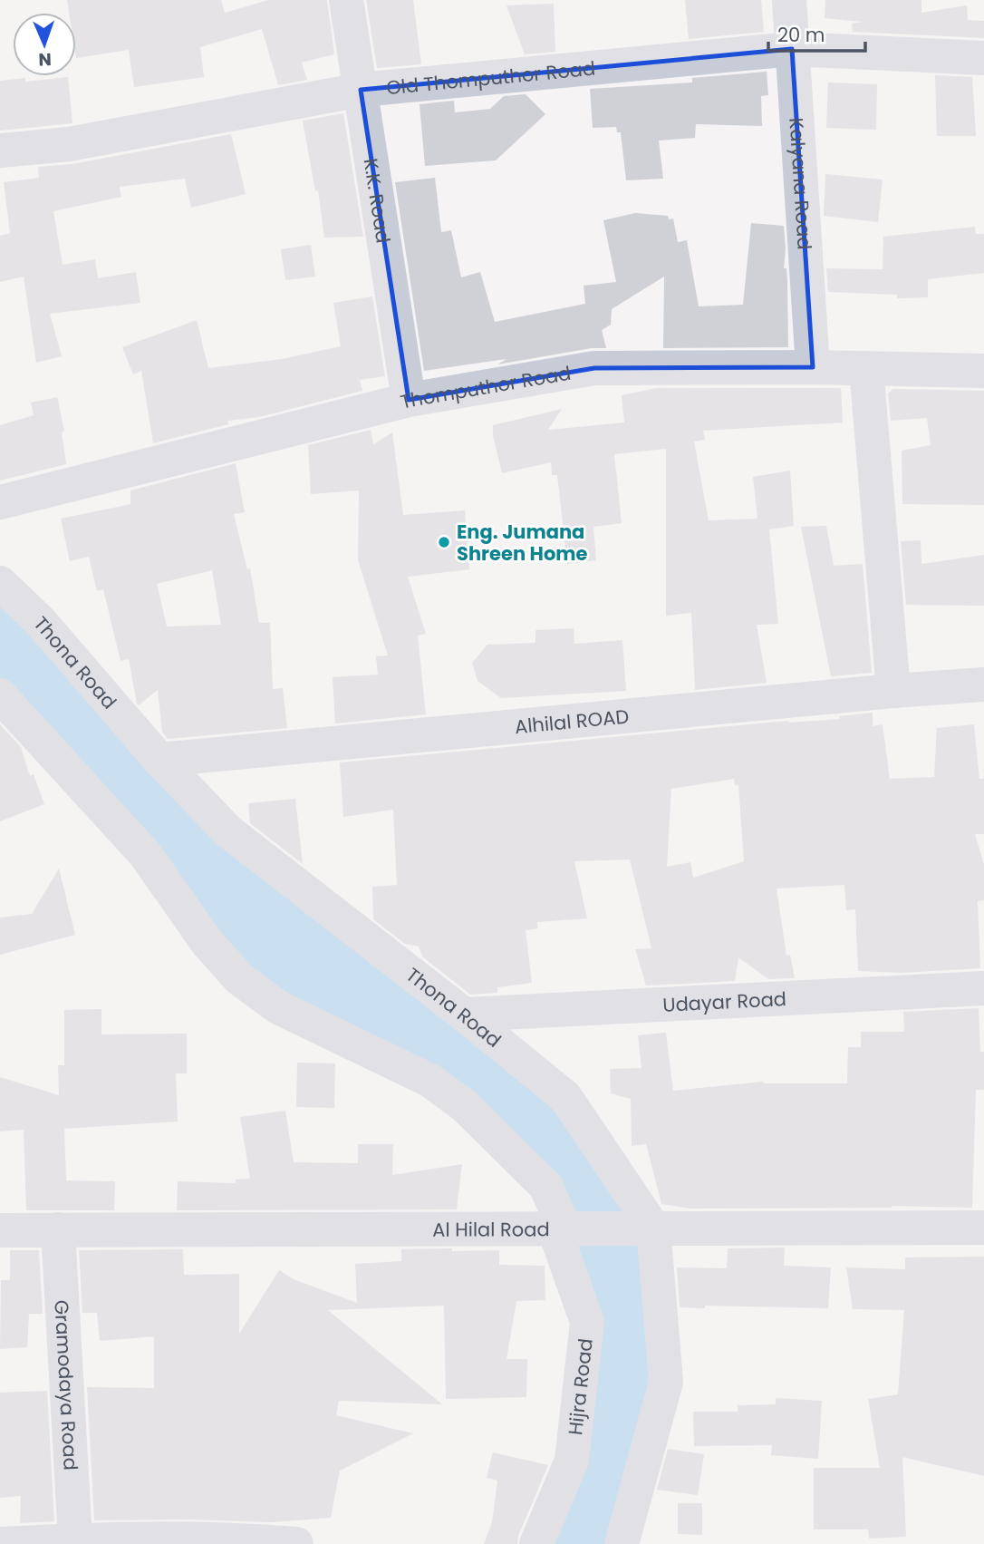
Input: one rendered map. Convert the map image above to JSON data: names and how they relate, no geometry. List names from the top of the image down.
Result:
{
  "streets": {
    "street": [
      "Old Thomputhor Road",
      "Kalyana Road",
      "K.K. Road",
      "Thomputhor Road",
      "Thona Road",
      "Alhilal ROAD",
      "Udayar Road",
      "Al Hilal Road",
      "Gramodaya Road",
      "Hijra Road"
    ]
  },
  "crossings": [
    ["Old Thomputhor Road", "Kalyana Road"],
    ["Old Thomputhor Road", "K.K. Road"],
    ["Kalyana Road", "Thomputhor Road"],
    ["K.K. Road", "Thomputhor Road"],
    ["Thona Road", "Alhilal ROAD"],
    ["Thona Road", "Udayar Road"],
    ["Thona Road", "Al Hilal Road"],
    ["Al Hilal Road", "Gramodaya Road"],
    ["Al Hilal Road", "Hijra Road"]
  ],
  "places": ["Eng. Jumana Shreen Home"],
  "scale_bar": "20 m",
  "north": "bottom"
}
